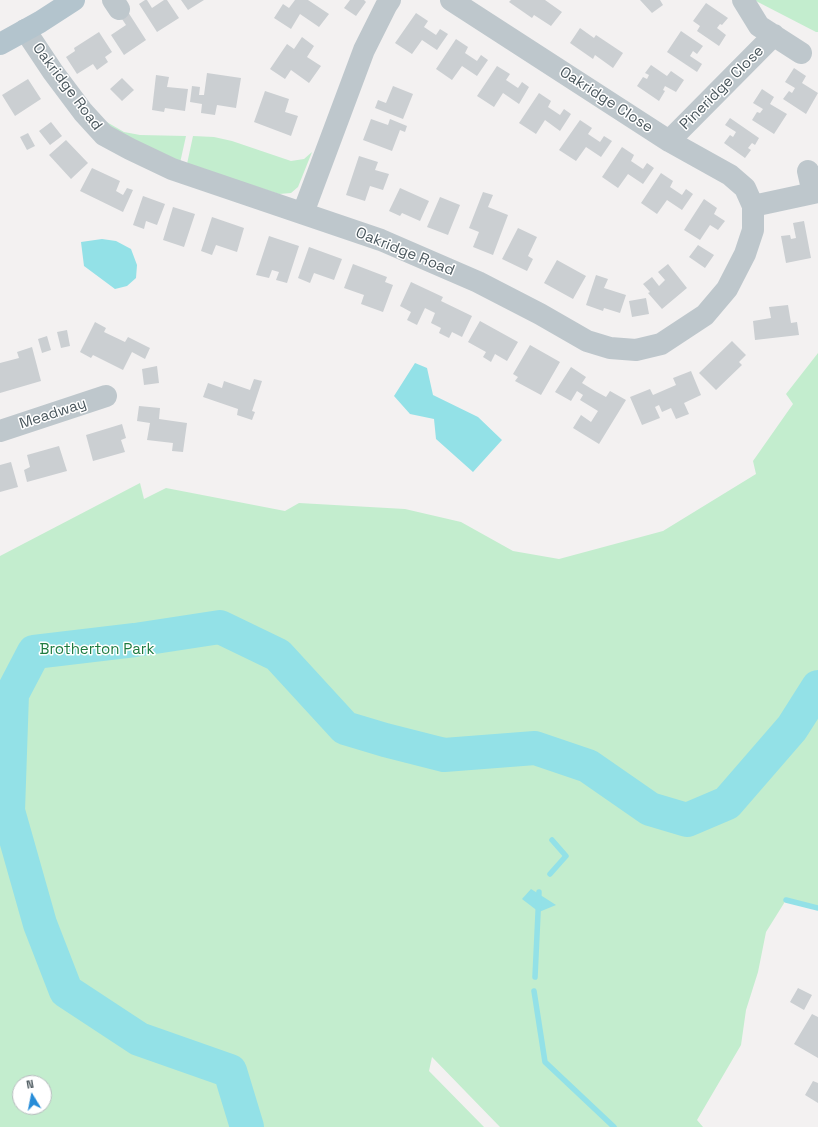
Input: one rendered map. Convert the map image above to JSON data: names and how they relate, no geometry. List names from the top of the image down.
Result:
{
  "streets": {
    "street": [
      "Oakridge Road",
      "Pineridge Close",
      "Oakridge Close",
      "Meadway"
    ]
  },
  "crossings": [
    ["Oakridge Road", "Oakridge Close"],
    ["Pineridge Close", "Oakridge Close"]
  ],
  "parks": ["Brotherton Park"],
  "north": "top"
}
